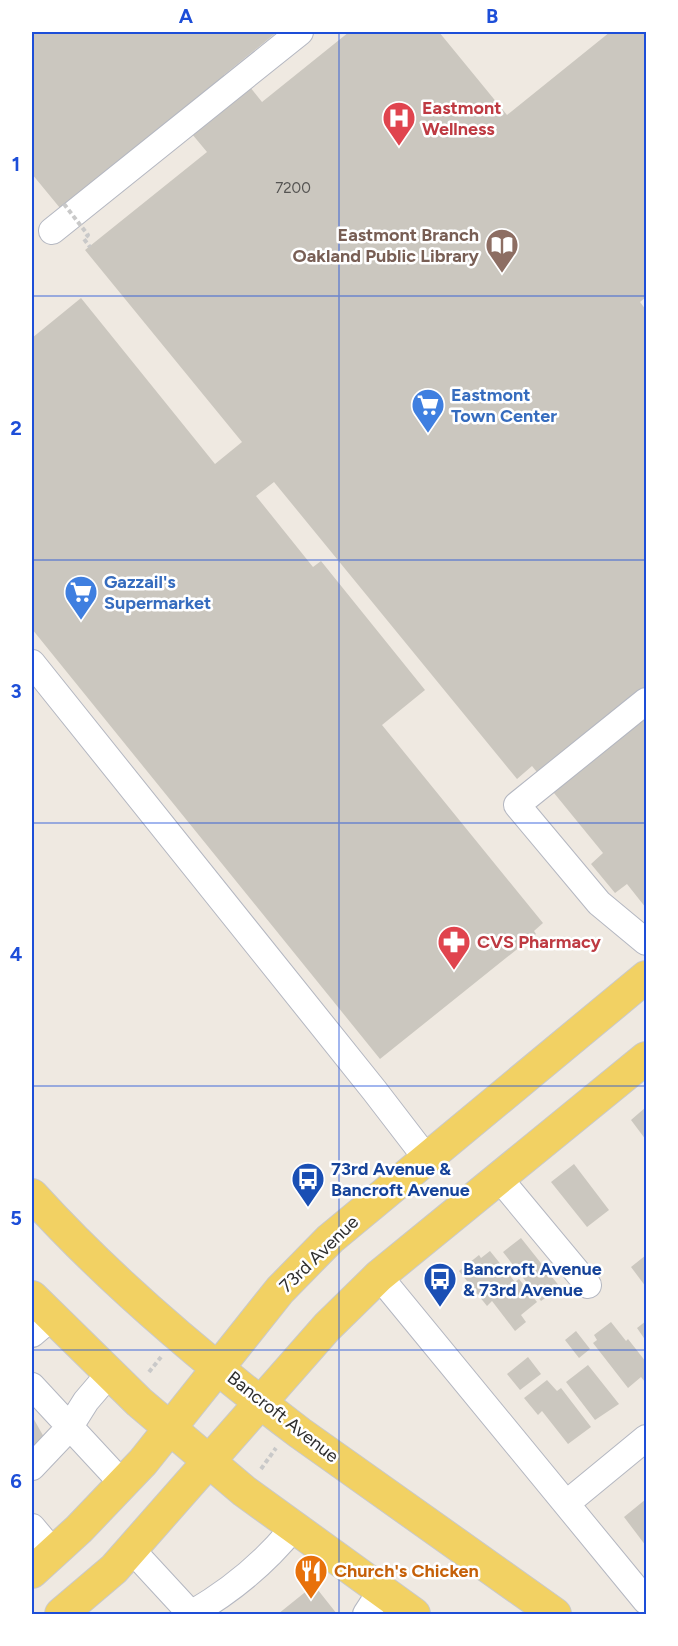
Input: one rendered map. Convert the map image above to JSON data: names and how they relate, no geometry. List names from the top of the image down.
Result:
{
  "streets": {
    "main road": ["73rd Avenue", "Bancroft Avenue"]
  },
  "crossings": [
    ["73rd Avenue", "Bancroft Avenue"]
  ],
  "places": {
    "hospital": ["Eastmont Wellness"],
    "library": ["Eastmont Branch Oakland Public Library"],
    "supermarket": ["Eastmont Town Center", "Gazzail's Supermarket"],
    "pharmacy": ["CVS Pharmacy"],
    "bus stop": ["73rd Avenue & Bancroft Avenue", "Bancroft Avenue & 73rd Avenue"],
    "restaurant": ["Church's Chicken"]
  },
  "house_numbers": ["7200"],
  "grid": {
    "columns": ["A", "B"],
    "rows": [
      "1",
      "2",
      "3",
      "4",
      "5",
      "6"
    ]
  }
}
